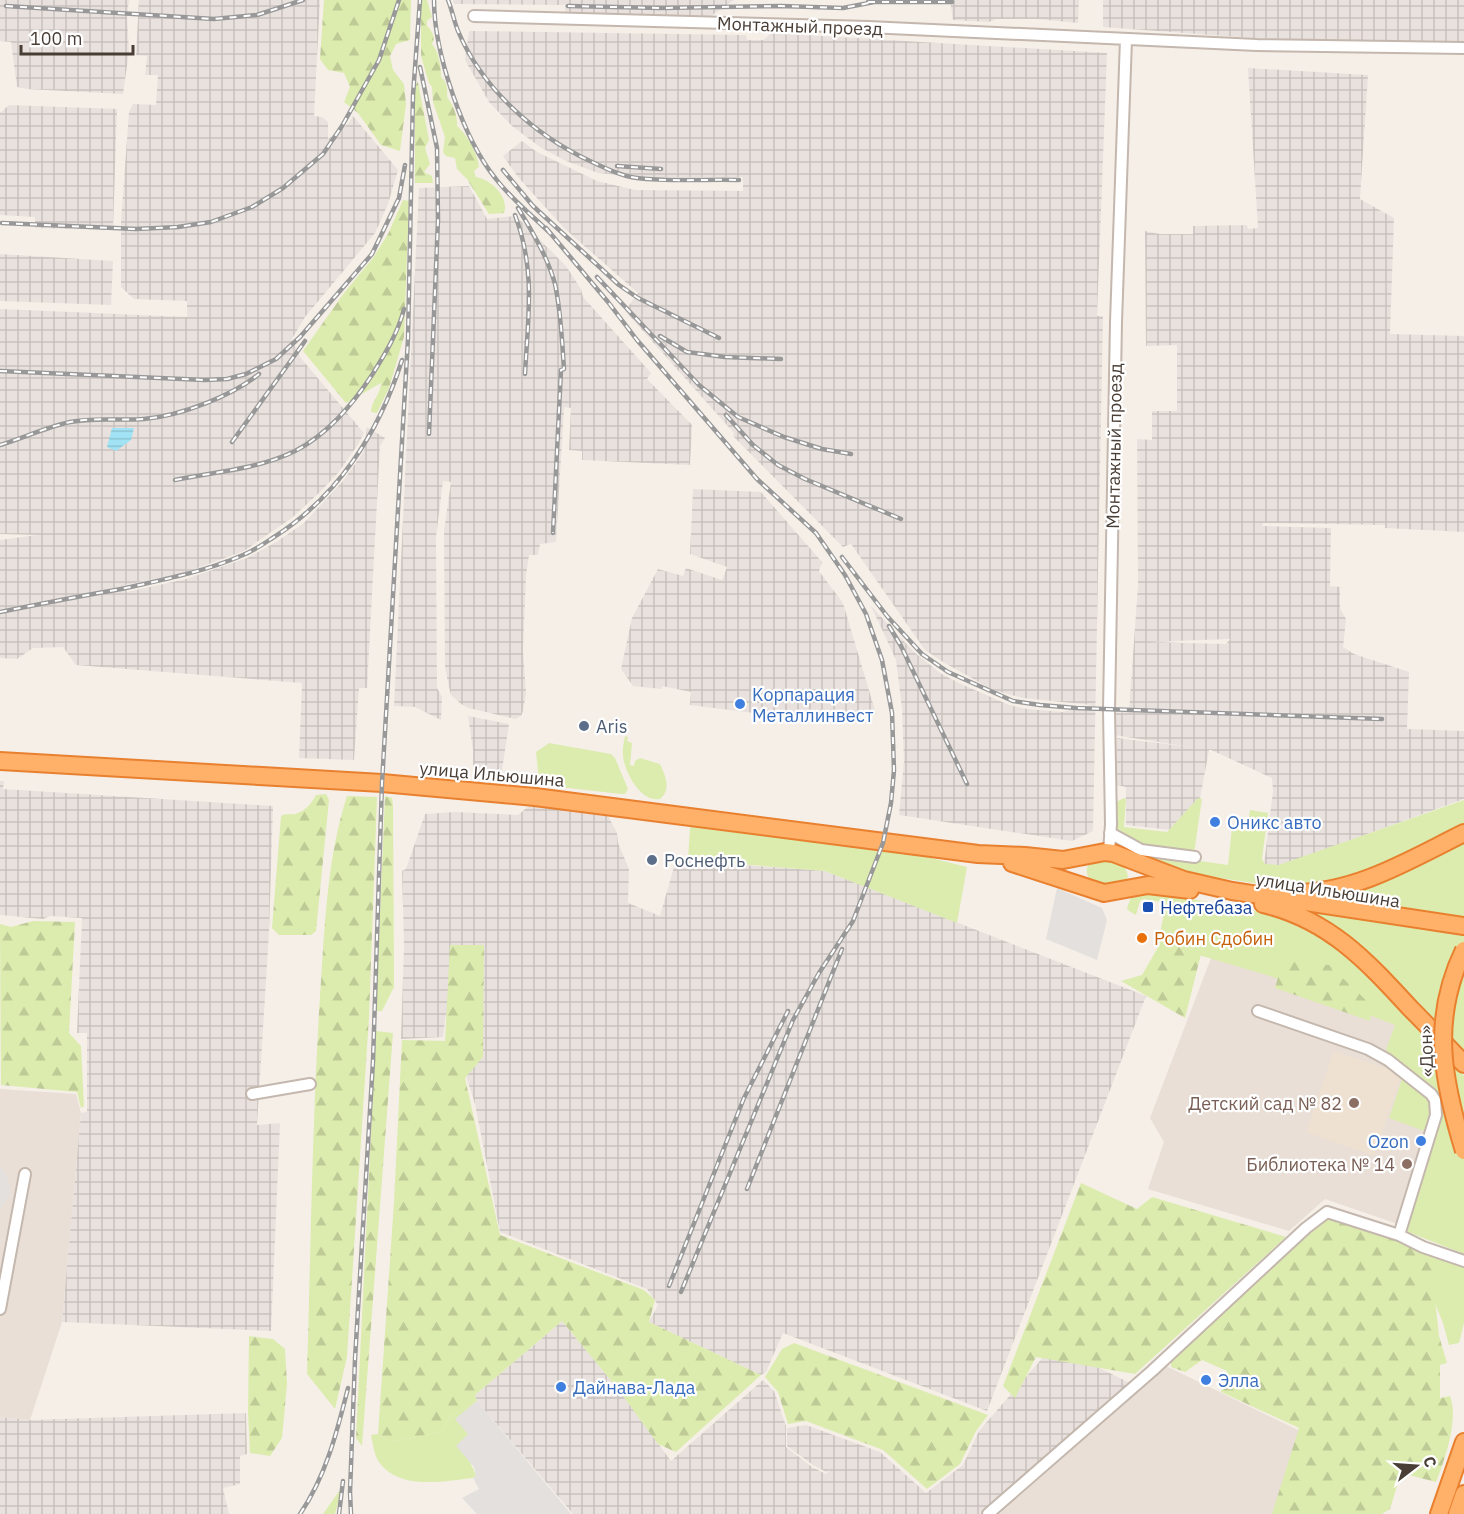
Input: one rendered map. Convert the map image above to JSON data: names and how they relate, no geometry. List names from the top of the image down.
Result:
{
  "streets": {
    "highway": ["улица Ильюшина", "«Дон»"],
    "street": ["Монтажный проезд"]
  },
  "places": {
    "other": [
      "Kорпарация Металлинвест",
      "Aris",
      "Оникс авто",
      "Роснефть",
      "Робин Сдобин",
      "Детский сад № 82",
      "Ozon",
      "Библиотека № 14",
      "Элла",
      "Дайнава-Лада"
    ],
    "transit": ["Нефтебаза"]
  },
  "scale_bar": "100 m",
  "north": "right"
}
